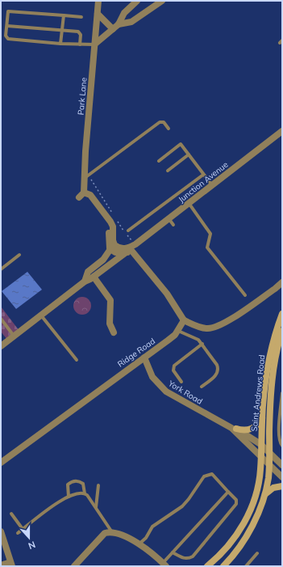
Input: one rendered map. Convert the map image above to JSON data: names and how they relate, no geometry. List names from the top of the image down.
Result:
{
  "streets": {
    "main road": ["Saint Andrews Road"],
    "street": [
      "Park Lane",
      "Junction Avenue",
      "Ridge Road",
      "York Road"
    ]
  },
  "crossings": [
    ["Ridge Road", "York Road"],
    ["York Road", "Saint Andrews Road"]
  ],
  "north": "bottom"
}
